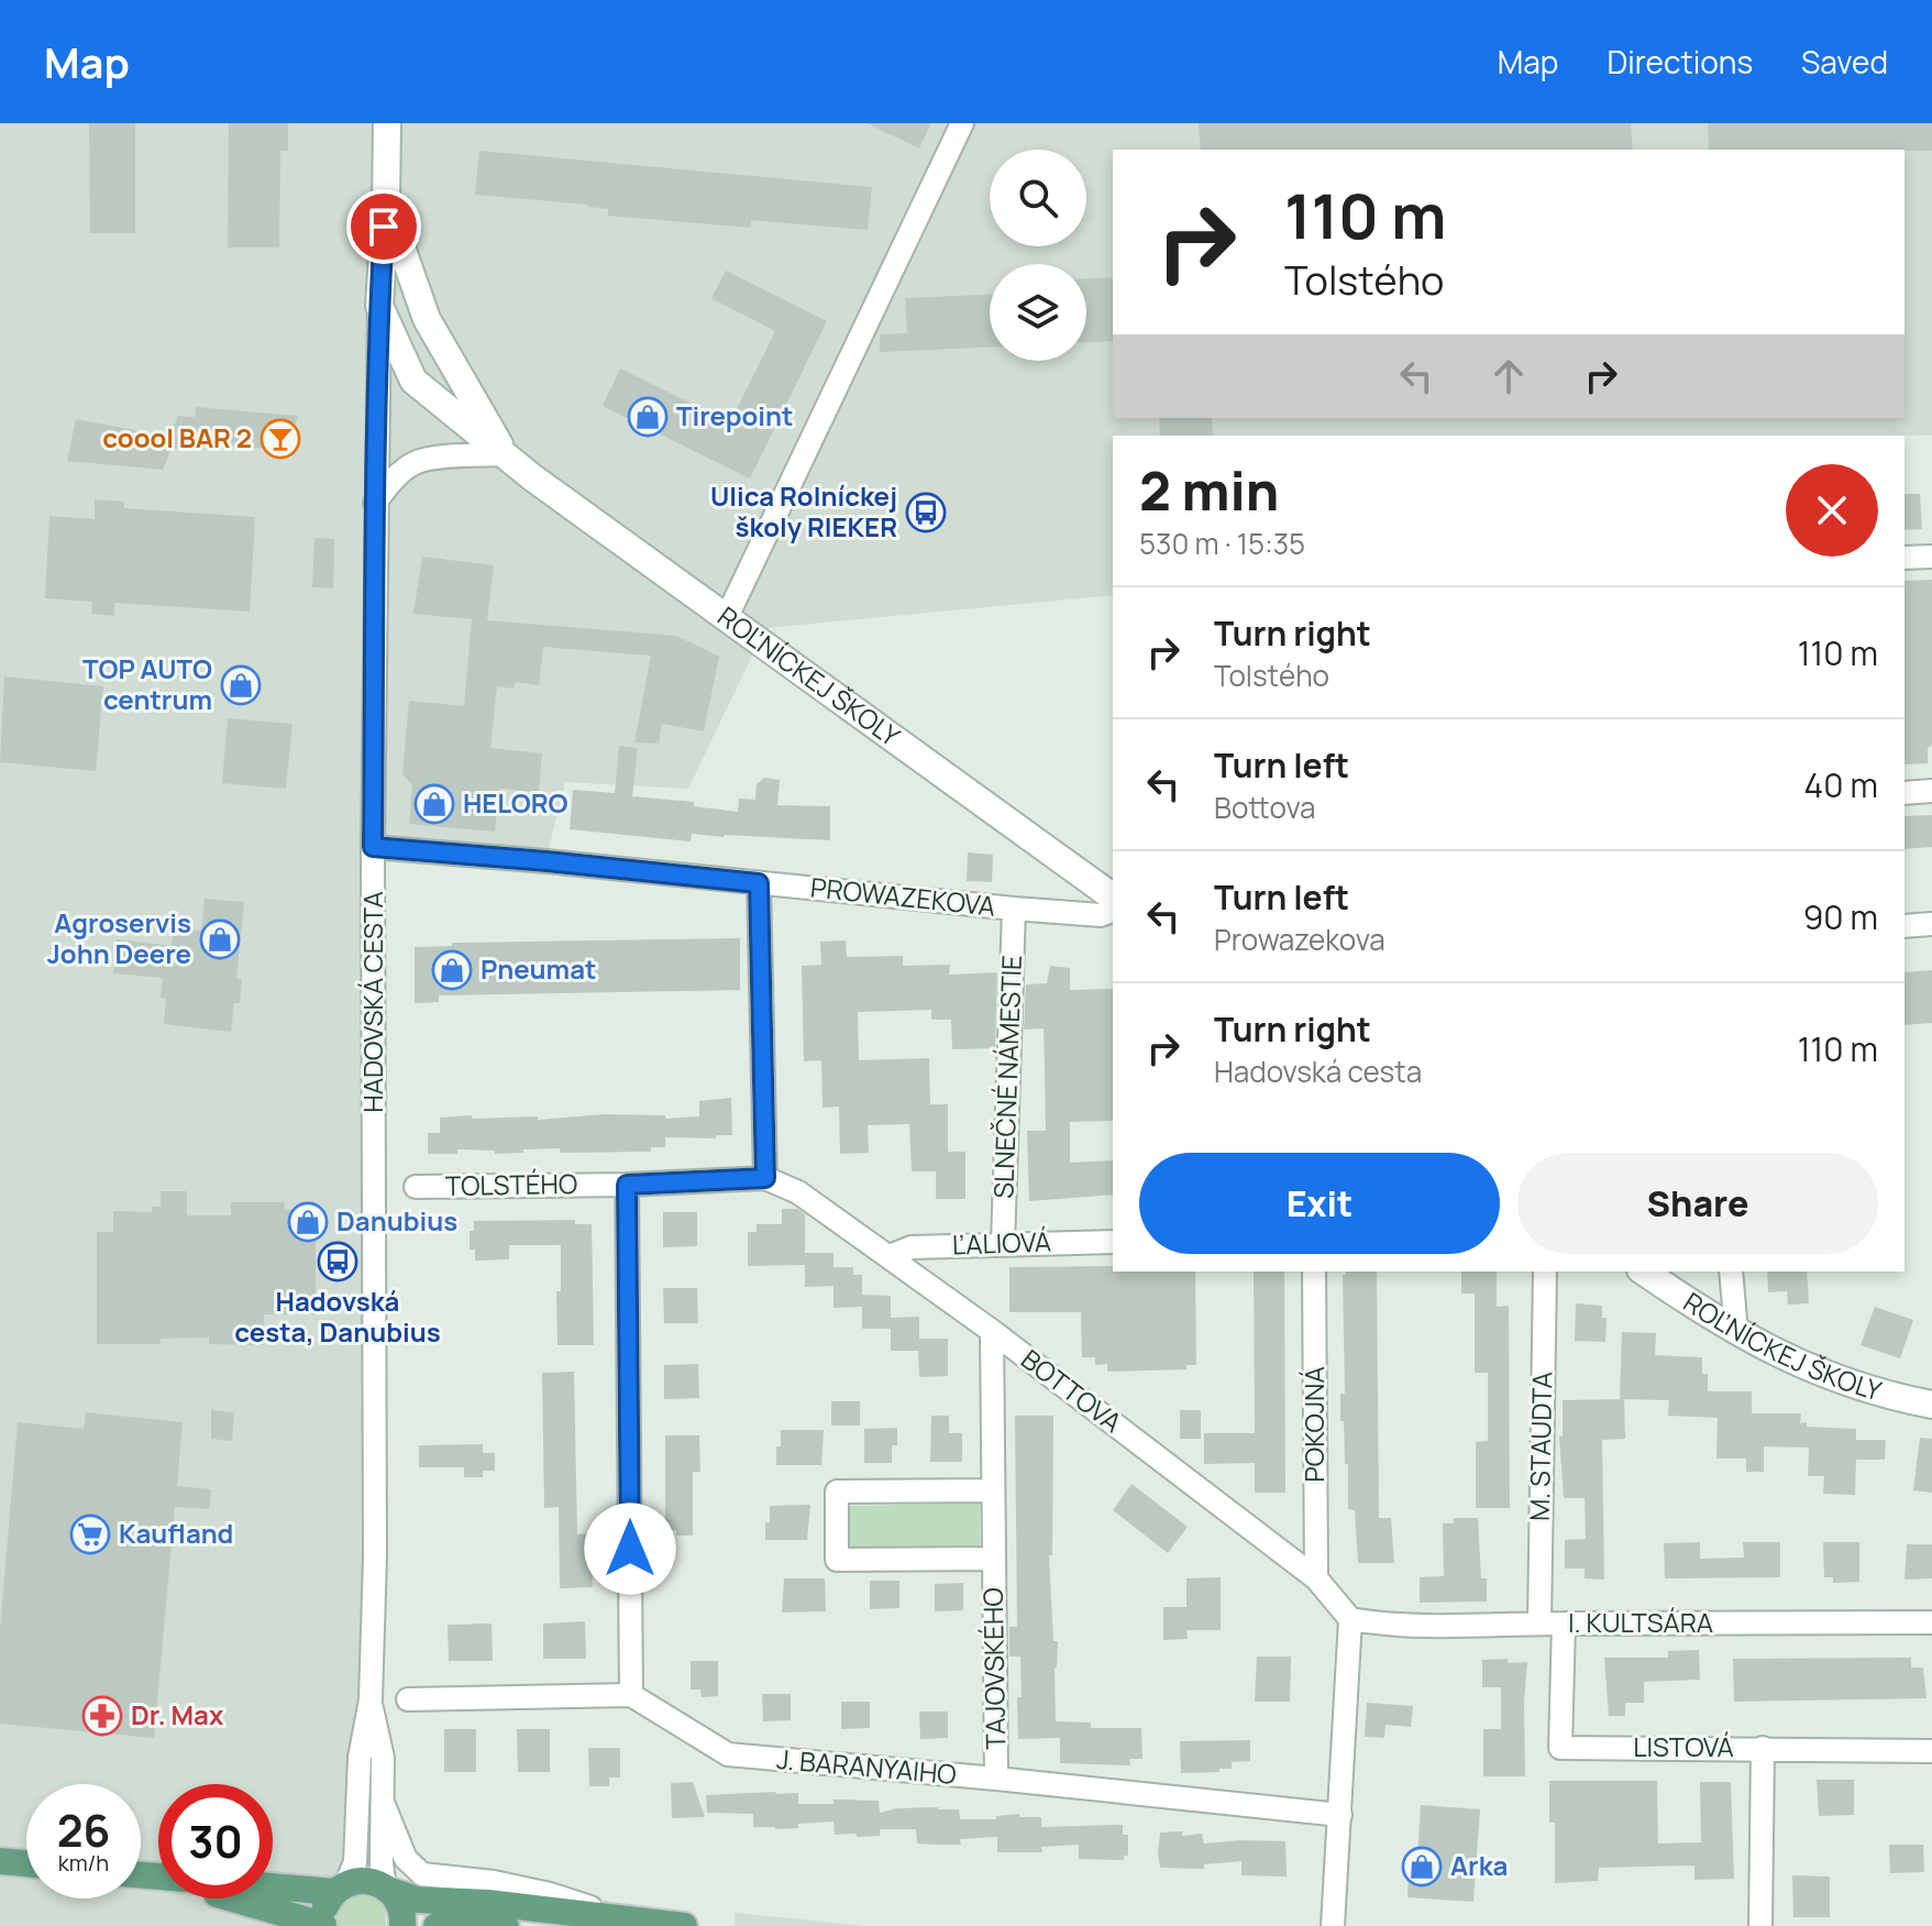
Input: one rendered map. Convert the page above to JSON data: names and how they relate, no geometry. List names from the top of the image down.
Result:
{
  "streets": {
    "main road": ["ROĽNÍCKEJ ŠKOLY", "HADOVSKÁ CESTA"],
    "street": [
      "PROWAZEKOVA",
      "SLNEČNÉ NÁMESTIE",
      "TOLSTÉHO",
      "ĽALIOVÁ",
      "BOTTOVA",
      "POKOJNÁ",
      "M. STAUDTA",
      "I. KULTSÁRA",
      "TAJOVSKÉHO",
      "LISTOVÁ",
      "J. BARANYAIHO"
    ]
  },
  "crossings": [
    ["ROĽNÍCKEJ ŠKOLY", "HADOVSKÁ CESTA"],
    ["PROWAZEKOVA", "HADOVSKÁ CESTA"],
    ["PROWAZEKOVA", "SLNEČNÉ NÁMESTIE"],
    ["SLNEČNÉ NÁMESTIE", "ĽALIOVÁ"],
    ["TOLSTÉHO", "BOTTOVA"],
    ["ĽALIOVÁ", "BOTTOVA"],
    ["BOTTOVA", "POKOJNÁ"],
    ["BOTTOVA", "I. KULTSÁRA"],
    ["BOTTOVA", "TAJOVSKÉHO"],
    ["M. STAUDTA", "I. KULTSÁRA"],
    ["I. KULTSÁRA", "LISTOVÁ"],
    ["TAJOVSKÉHO", "J. BARANYAIHO"]
  ],
  "places": {
    "shop": [
      "Tirepoint",
      "TOP AUTO centrum",
      "HELORO",
      "Agroservis John Deere",
      "Pneumat",
      "Danubius",
      "Arka"
    ],
    "bar": ["coool BAR 2"],
    "bus stop": ["Ulica Rolníckej školy RIEKER", "Hadovská cesta, Danubius"],
    "supermarket": ["Kaufland"],
    "pharmacy": ["Dr. Max"]
  },
  "page": {
    "header": "Map",
    "nav": ["Map", "Directions", "Saved"],
    "turn": ["110 m", "Tolstého"],
    "heading": ["2 min", "530 m · 15:35"],
    "list": [
      {
        "name": "Turn right",
        "note": "Tolstého",
        "value": "110 m"
      },
      {
        "name": "Turn left",
        "note": "Bottova",
        "value": "40 m"
      },
      {
        "name": "Turn left",
        "note": "Prowazekova",
        "value": "90 m"
      },
      {
        "name": "Turn right",
        "note": "Hadovská cesta",
        "value": "110 m"
      }
    ],
    "buttons": ["Exit", "Share"],
    "speed": "26 km/h",
    "limit": "30"
  }
}
